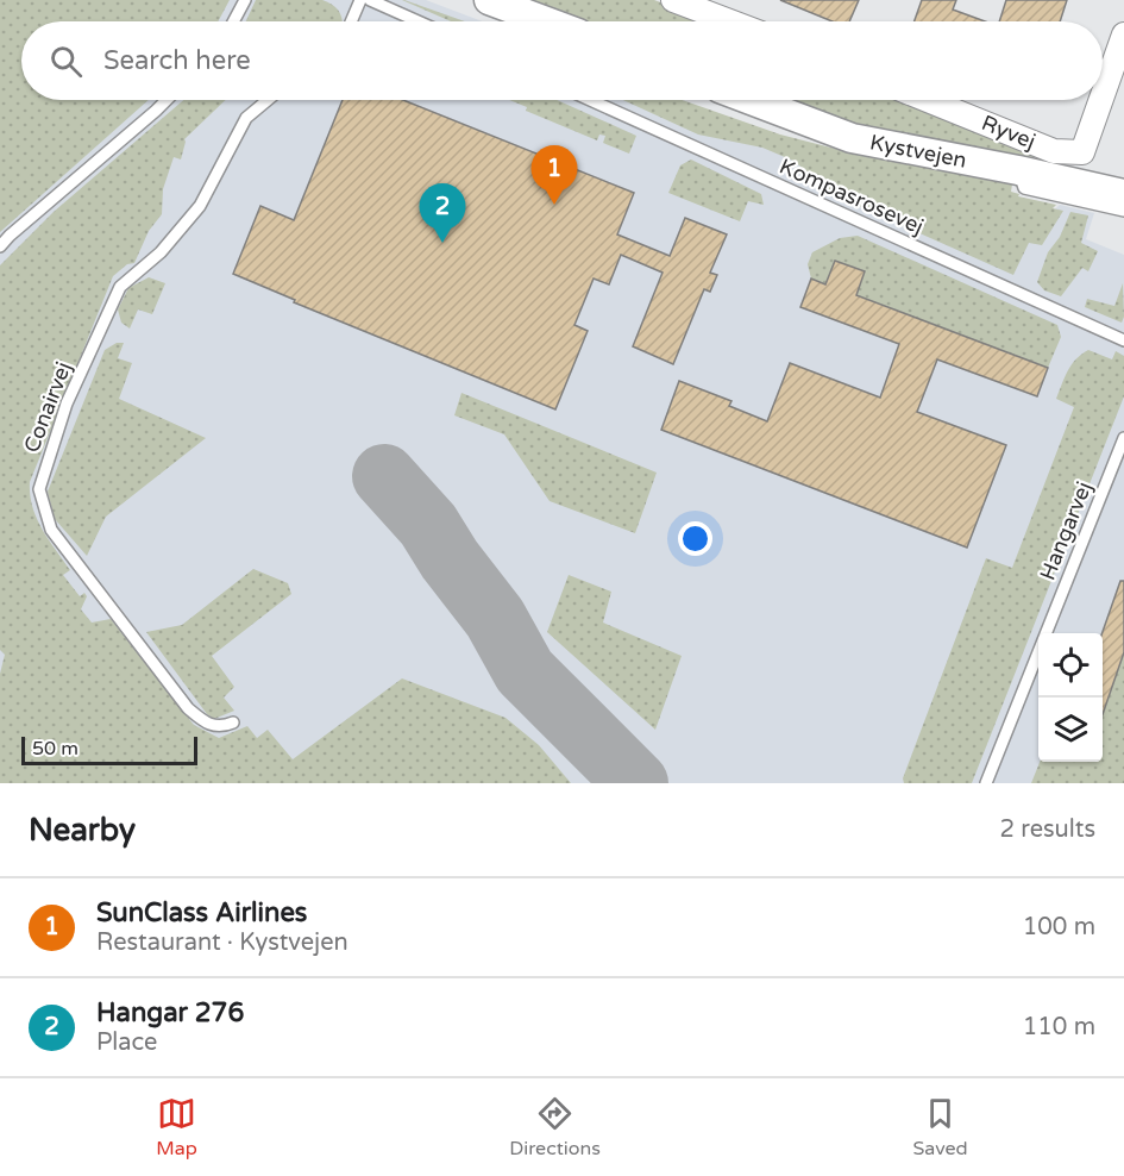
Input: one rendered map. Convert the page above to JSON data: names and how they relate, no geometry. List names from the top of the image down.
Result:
{
  "streets": {
    "street": ["Ryvej", "Kystvejen"],
    "lane": ["Kompasrosevej", "Conairvej", "Hangarvej"]
  },
  "scale_bar": "50 m",
  "page": {
    "search": "Search here",
    "pins": ["1", "2"],
    "scale": "50 m",
    "heading": ["Nearby", "2 results"],
    "list": [
      {
        "mark": "1",
        "name": "SunClass Airlines",
        "note": "Restaurant · Kystvejen",
        "value": "100 m"
      },
      {
        "mark": "2",
        "name": "Hangar 276",
        "note": "Place",
        "value": "110 m"
      }
    ],
    "nav": ["Map", "Directions", "Saved"]
  }
}
